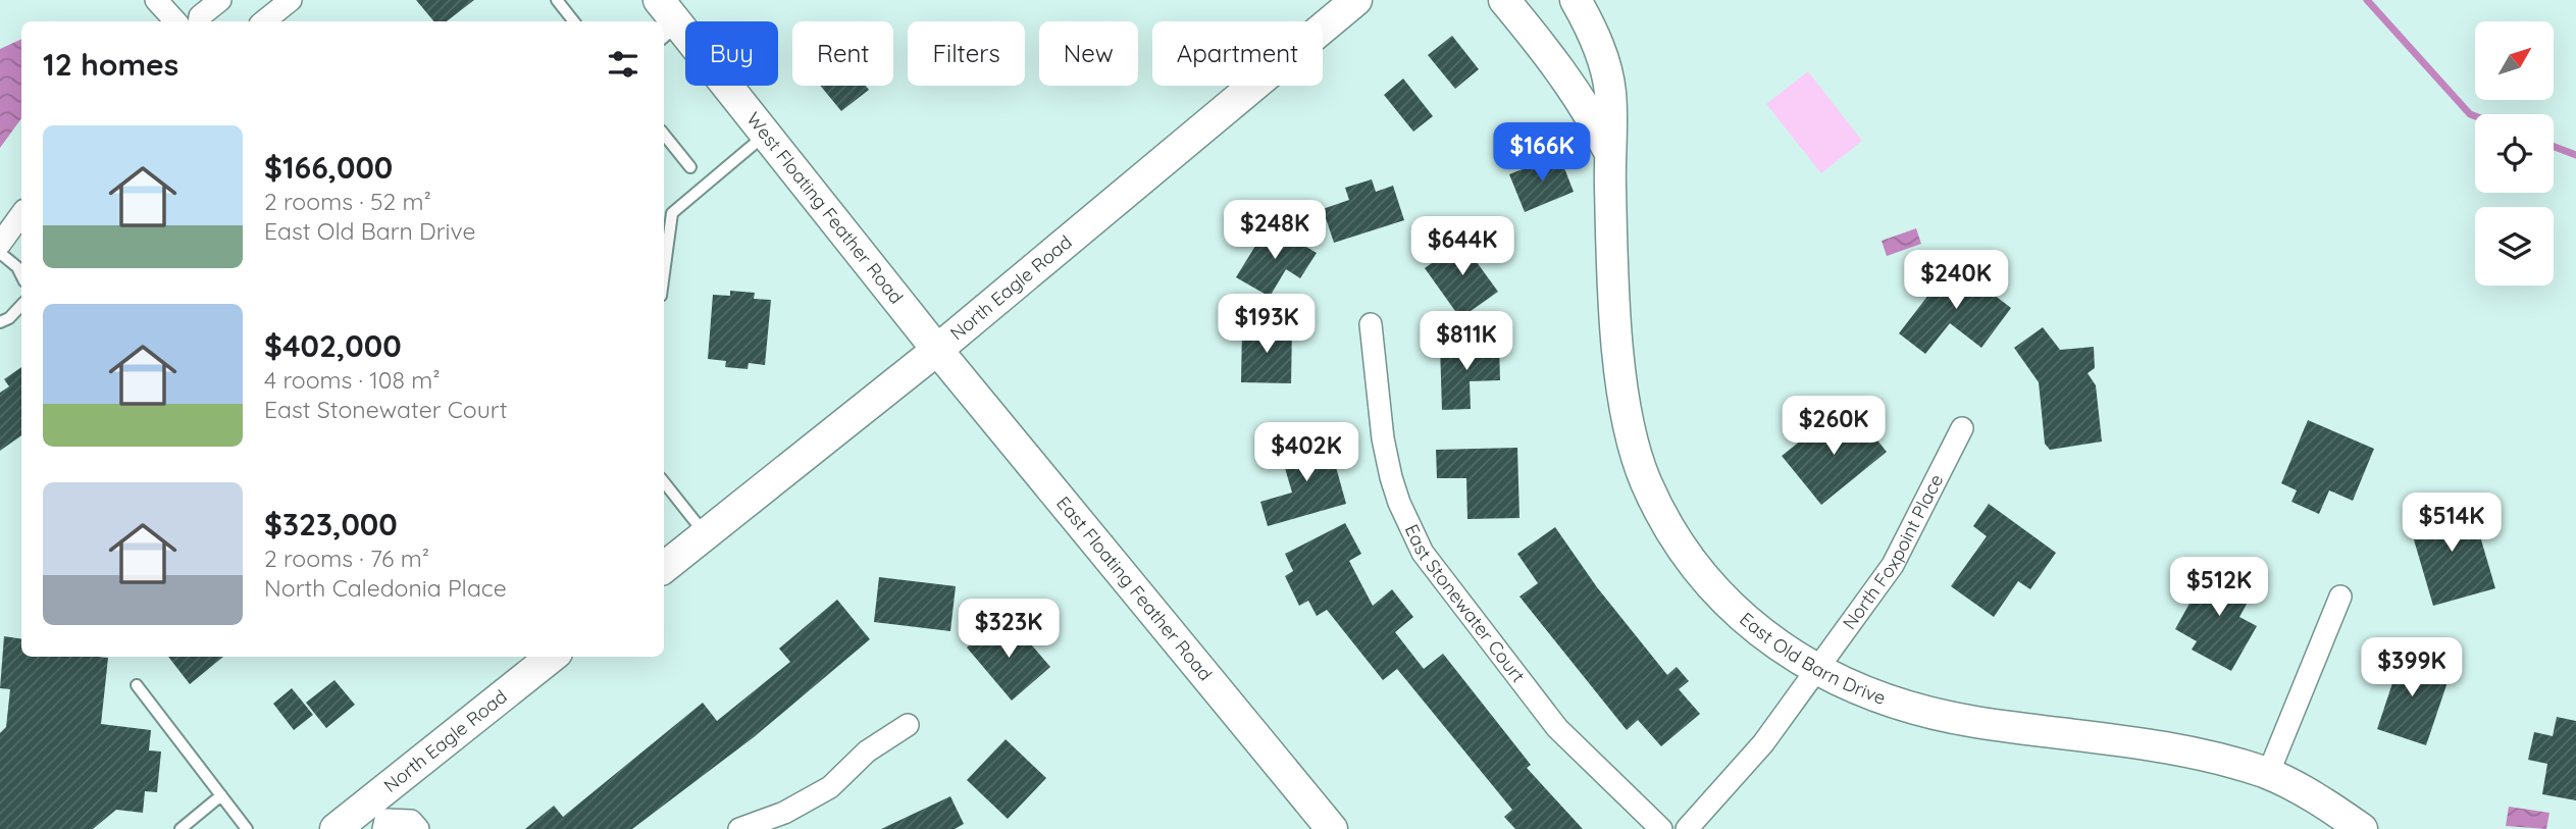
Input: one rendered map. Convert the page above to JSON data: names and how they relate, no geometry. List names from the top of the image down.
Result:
{
  "streets": {
    "main road": [
      "West Floating Feather Road",
      "North Eagle Road",
      "East Floating Feather Road",
      "East Old Barn Drive"
    ],
    "street": ["North Foxpoint Place", "East Stonewater Court"]
  },
  "crossings": [
    ["West Floating Feather Road", "North Eagle Road"],
    ["West Floating Feather Road", "East Floating Feather Road"],
    ["North Eagle Road", "East Floating Feather Road"],
    ["North Foxpoint Place", "East Old Barn Drive"]
  ],
  "north": "top right",
  "page": {
    "chip": [
      "Buy",
      "Rent",
      "Filters",
      "New",
      "Apartment"
    ],
    "heading": "12 homes",
    "list": [
      {
        "name": "$166,000",
        "note": "2 rooms · 52 m² · East Old Barn Drive"
      },
      {
        "name": "$402,000",
        "note": "4 rooms · 108 m² · East Stonewater Court"
      },
      {
        "name": "$323,000",
        "note": "2 rooms · 76 m² · North Caledonia Place"
      }
    ],
    "price": [
      "$166K",
      "$248K",
      "$644K",
      "$240K",
      "$193K",
      "$811K",
      "$260K",
      "$402K",
      "$514K",
      "$512K",
      "$323K",
      "$399K"
    ]
  }
}
